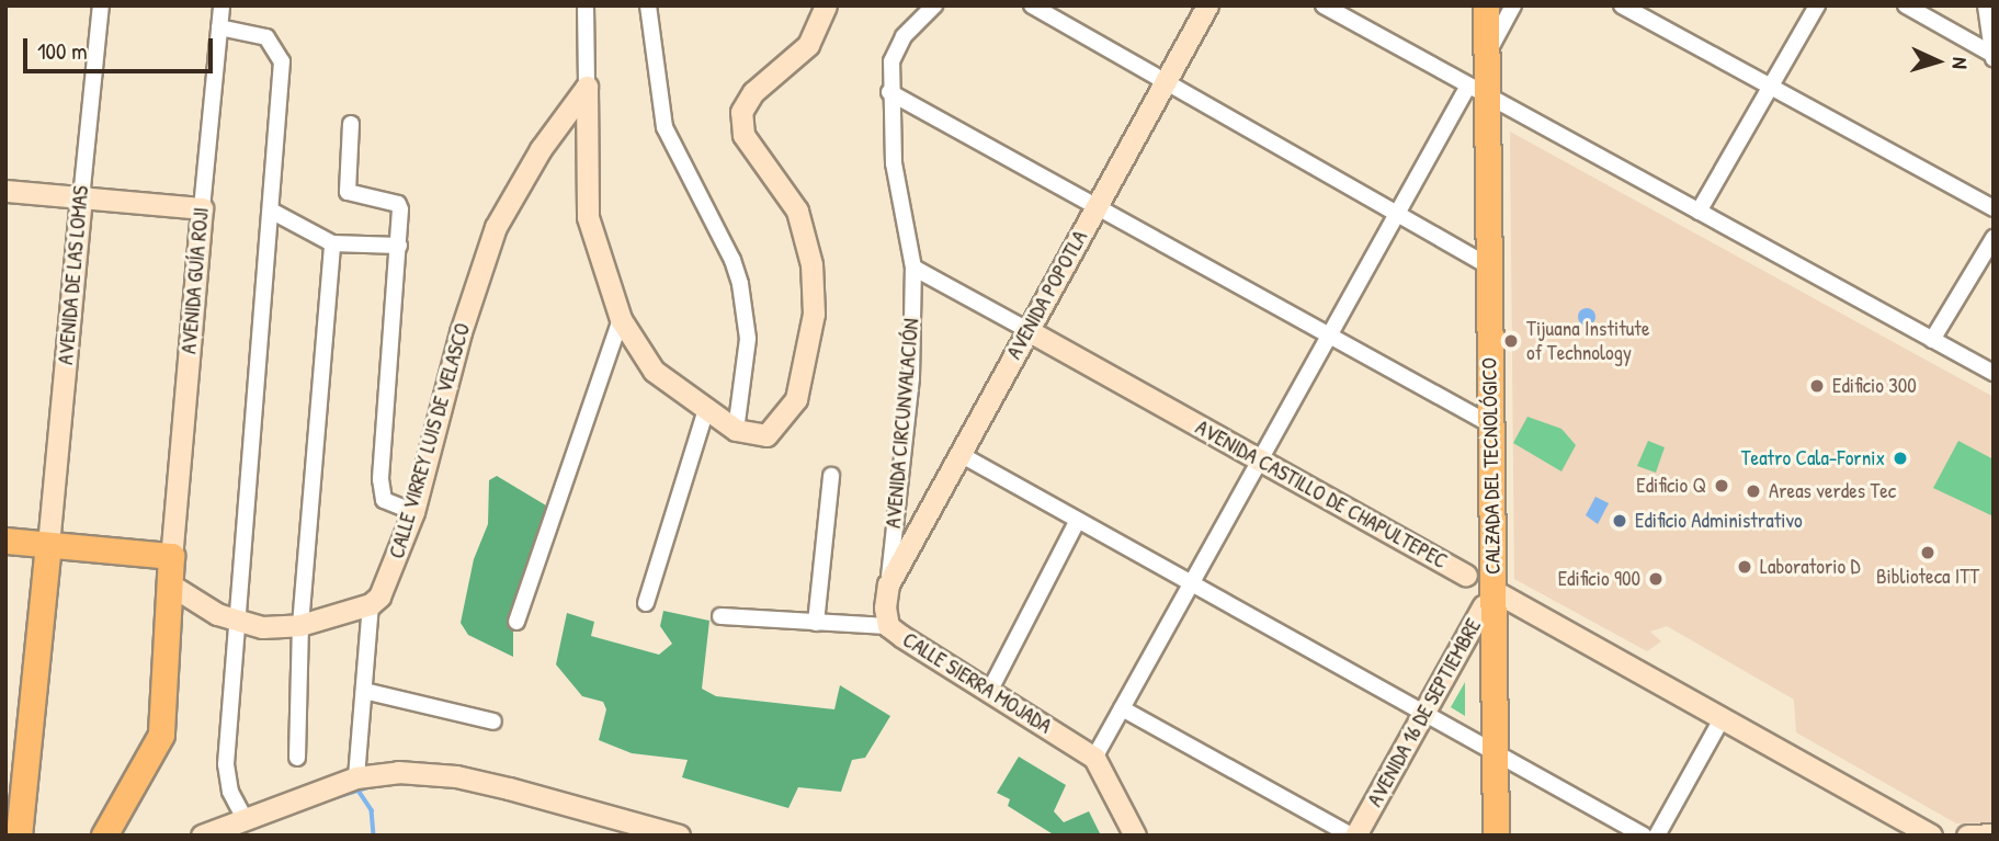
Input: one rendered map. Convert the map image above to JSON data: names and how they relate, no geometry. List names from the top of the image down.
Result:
{
  "streets": {
    "main road": ["CALZADA DEL TECNOLÓGICO"],
    "street": [
      "AVENIDA DE LAS LOMAS",
      "AVENIDA GUÍA ROJI",
      "AVENIDA POPOTLA",
      "AVENIDA CIRCUNVALACIÓN",
      "CALLE VIRREY LUIS DE VELASCO",
      "AVENIDA CASTILLO DE CHAPULTEPEC",
      "CALLE SIERRA MOJADA",
      "AVENIDA 16 DE SEPTIEMBRE"
    ]
  },
  "crossings": [
    ["AVENIDA POPOTLA", "AVENIDA CIRCUNVALACIÓN"],
    ["AVENIDA POPOTLA", "AVENIDA CASTILLO DE CHAPULTEPEC"],
    ["AVENIDA CIRCUNVALACIÓN", "AVENIDA CASTILLO DE CHAPULTEPEC"],
    ["AVENIDA CIRCUNVALACIÓN", "CALLE SIERRA MOJADA"],
    ["CALZADA DEL TECNOLÓGICO", "AVENIDA CASTILLO DE CHAPULTEPEC"],
    ["CALZADA DEL TECNOLÓGICO", "AVENIDA 16 DE SEPTIEMBRE"],
    ["AVENIDA CASTILLO DE CHAPULTEPEC", "AVENIDA 16 DE SEPTIEMBRE"]
  ],
  "places": [
    "Tijuana Institute of Technology",
    "Edificio 300",
    "Teatro Cala-Fornix",
    "Edificio Q",
    "Areas verdes Tec",
    "Edificio Administrativo",
    "Biblioteca ITT",
    "Laboratorio D",
    "Edificio 900"
  ],
  "scale_bar": "100 m",
  "north": "right"
}
